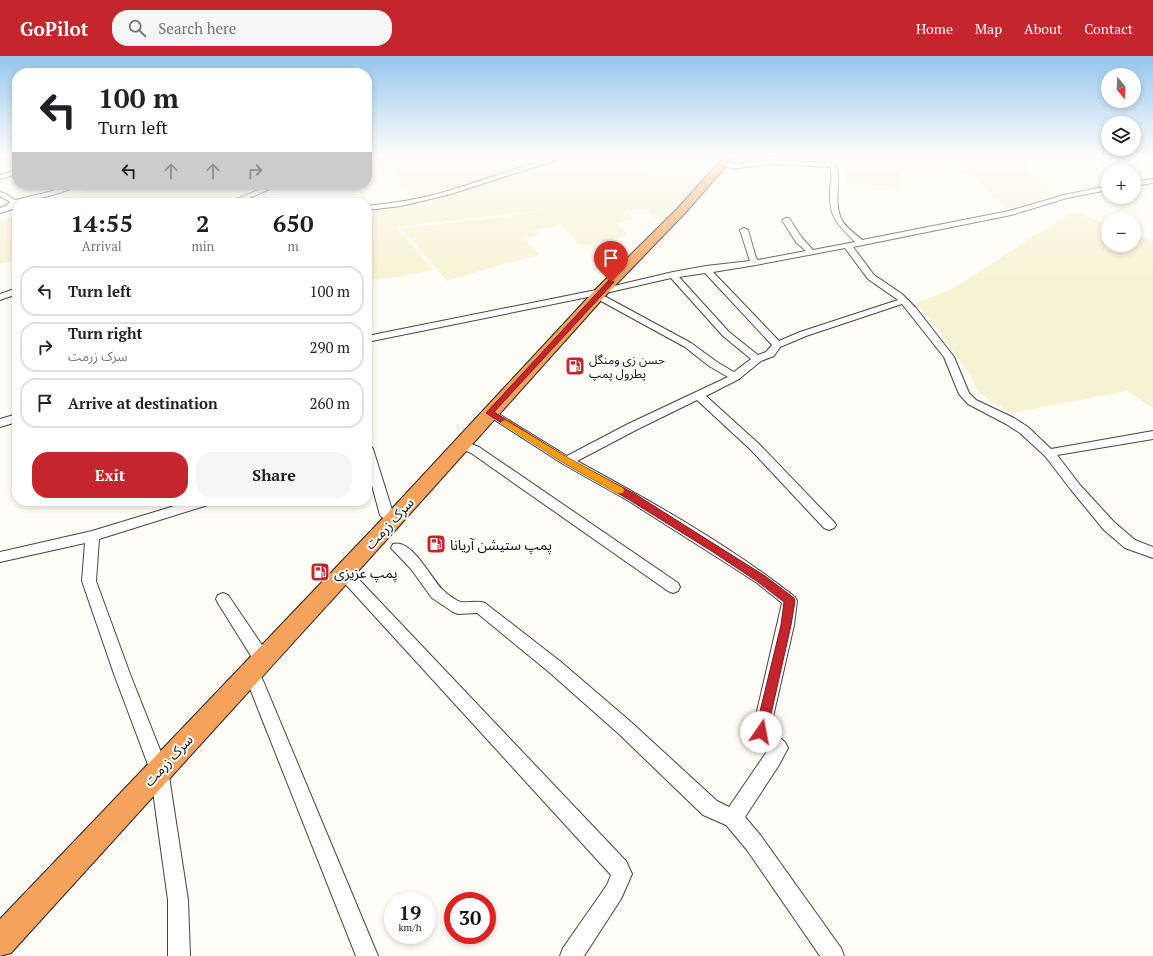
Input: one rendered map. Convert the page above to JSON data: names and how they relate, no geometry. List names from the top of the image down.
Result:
{
  "streets": {
    "highway": ["سرک زرمت"]
  },
  "places": {
    "fuel station": ["حسن زی ومنگل پطرول پمپ", "پمپ ستیشن آریانا", "پمپ عزیزی"]
  },
  "north": "bottom",
  "page": {
    "header": "GoPilot",
    "search": "Search here",
    "nav": [
      "Home",
      "Map",
      "About",
      "Contact"
    ],
    "map_buttons": ["+", "−"],
    "turn": ["100 m", "Turn left"],
    "eta": [
      "14:55",
      "Arrival",
      "2",
      "min",
      "650",
      "m"
    ],
    "list": [
      {
        "name": "Turn left",
        "value": "100 m"
      },
      {
        "name": "Turn right",
        "note": "سرک زرمت",
        "value": "290 m"
      },
      {
        "name": "Arrive at destination",
        "value": "260 m"
      }
    ],
    "buttons": ["Exit", "Share"],
    "speed": "19 km/h",
    "limit": "30"
  }
}
